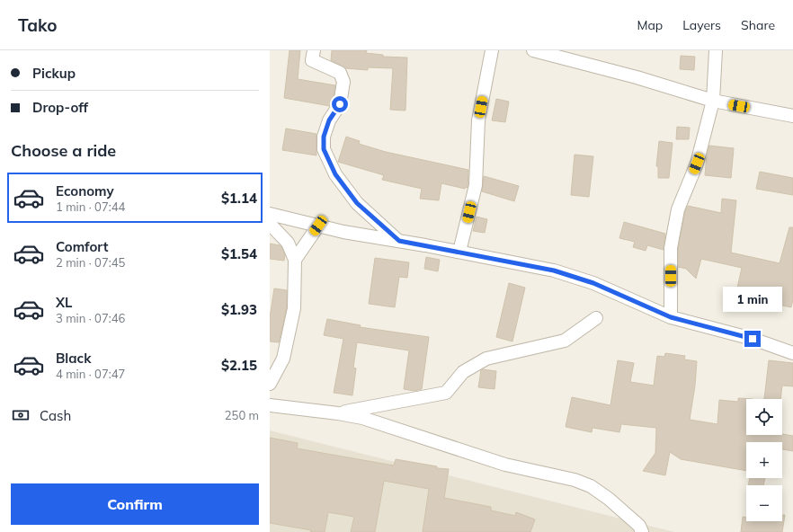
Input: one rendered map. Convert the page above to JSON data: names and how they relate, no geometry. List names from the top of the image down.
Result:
{
  "page": {
    "header": "Tako",
    "nav": ["Map", "Layers", "Share"],
    "banner": ["Pickup", "Drop-off"],
    "heading": "Choose a ride",
    "list": [
      {
        "name": "Economy",
        "note": "1 min · 07:44",
        "value": "$1.14"
      },
      {
        "name": "Comfort",
        "note": "2 min · 07:45",
        "value": "$1.54"
      },
      {
        "name": "XL",
        "note": "3 min · 07:46",
        "value": "$1.93"
      },
      {
        "name": "Black",
        "note": "4 min · 07:47",
        "value": "$2.15"
      }
    ],
    "bubble": "1 min",
    "pay": ["Cash", "250 m"],
    "map_buttons": ["+", "−"],
    "buttons": "Confirm"
  }
}
